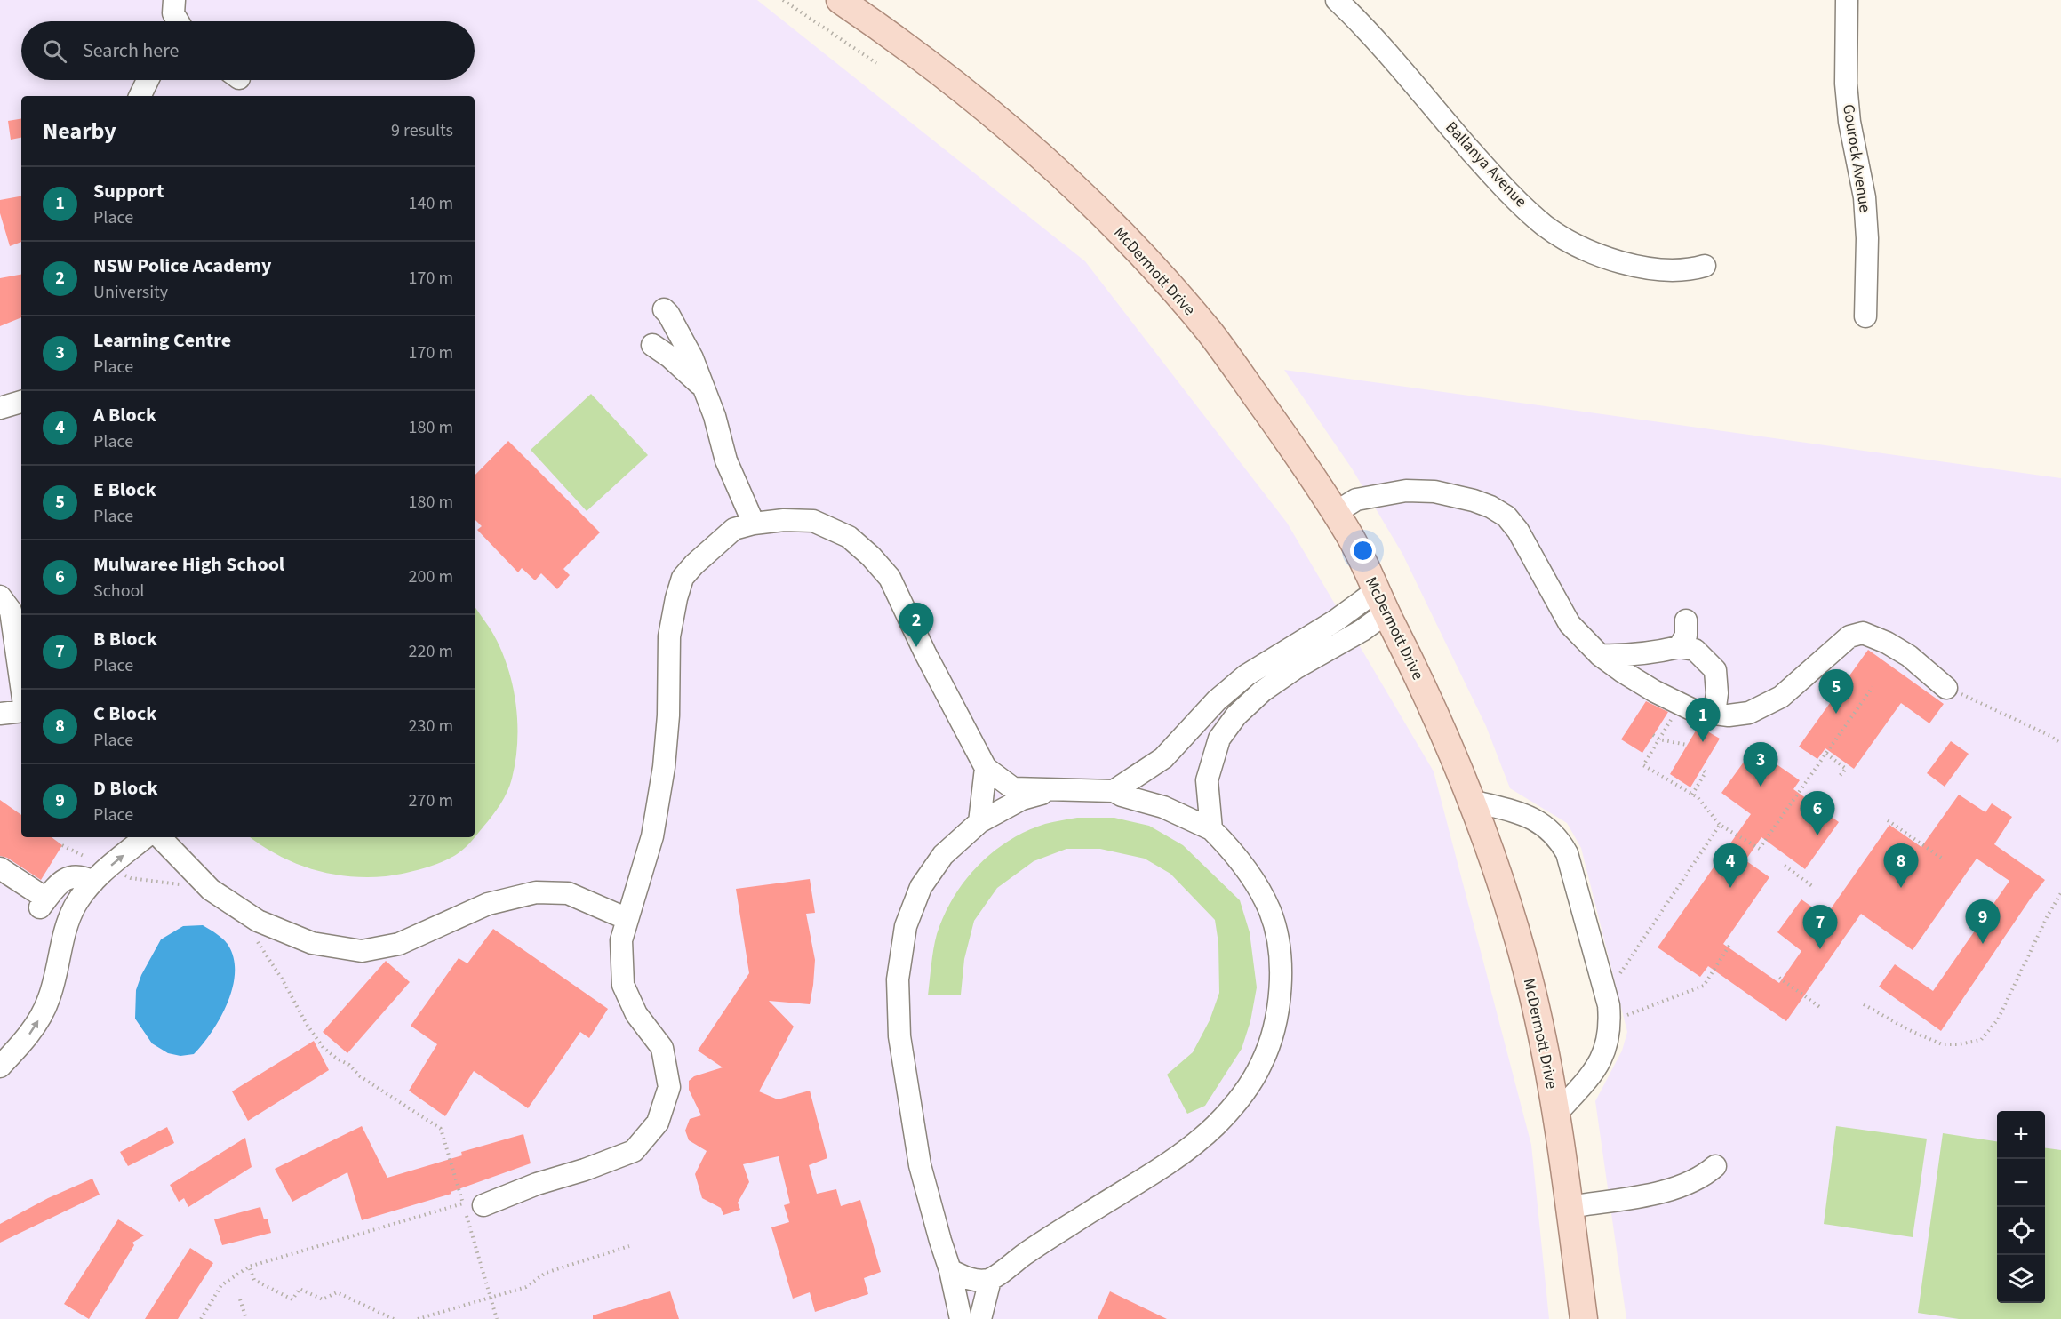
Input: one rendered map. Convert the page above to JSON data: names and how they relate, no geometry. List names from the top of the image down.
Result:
{
  "streets": {
    "main road": ["McDermott Drive"],
    "street": ["Gourock Avenue", "Ballanya Avenue"]
  },
  "page": {
    "search": "Search here",
    "heading": ["Nearby", "9 results"],
    "list": [
      {
        "mark": "1",
        "name": "Support",
        "note": "Place",
        "value": "140 m"
      },
      {
        "mark": "2",
        "name": "NSW Police Academy",
        "note": "University",
        "value": "170 m"
      },
      {
        "mark": "3",
        "name": "Learning Centre",
        "note": "Place",
        "value": "170 m"
      },
      {
        "mark": "4",
        "name": "A Block",
        "note": "Place",
        "value": "180 m"
      },
      {
        "mark": "5",
        "name": "E Block",
        "note": "Place",
        "value": "180 m"
      },
      {
        "mark": "6",
        "name": "Mulwaree High School",
        "note": "School",
        "value": "200 m"
      },
      {
        "mark": "7",
        "name": "B Block",
        "note": "Place",
        "value": "220 m"
      },
      {
        "mark": "8",
        "name": "C Block",
        "note": "Place",
        "value": "230 m"
      },
      {
        "mark": "9",
        "name": "D Block",
        "note": "Place",
        "value": "270 m"
      }
    ],
    "pins": [
      "2",
      "5",
      "1",
      "3",
      "6",
      "4",
      "8",
      "9",
      "7"
    ],
    "map_buttons": ["+", "−"]
  }
}
